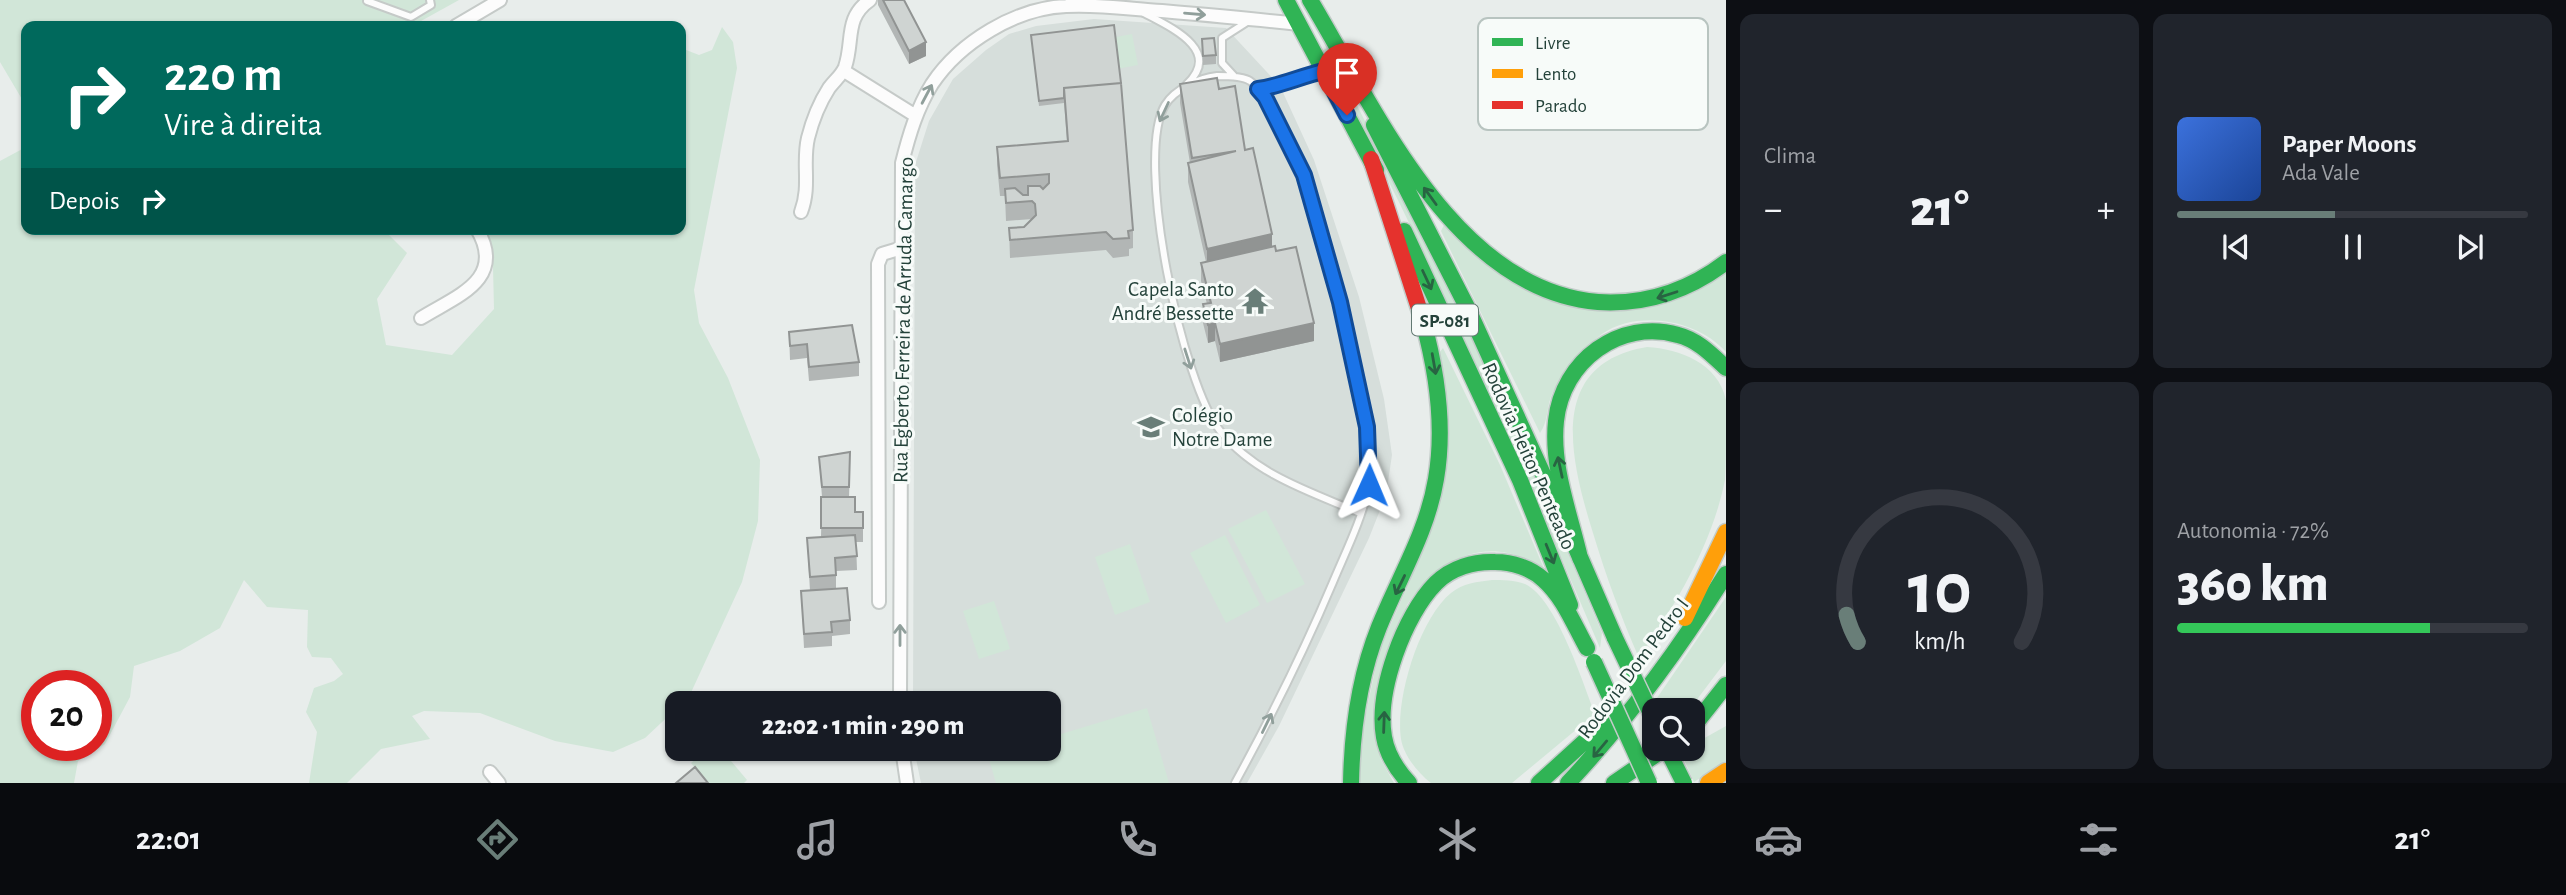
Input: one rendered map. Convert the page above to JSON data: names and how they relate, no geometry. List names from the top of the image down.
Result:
{
  "streets": {
    "main road": ["SP-081", "Rodovia Heitor Penteado", "Rodovia Dom Pedro I"],
    "street": ["Rua Egberto Ferreira de Arruda Camargo"]
  },
  "crossings": [
    ["Rua Egberto Ferreira de Arruda Camargo", "Rodovia Heitor Penteado"]
  ],
  "places": {
    "temple": ["Capela Santo André Bessette"],
    "school or university": ["Colégio Notre Dame"]
  },
  "legend": ["Livre", "Lento", "Parado"],
  "page": {
    "tile": [
      "Clima",
      ["Autonomia · 72%", "360 km"]
    ],
    "turn": ["220 m", "Vire à direita"],
    "song": ["Paper Moons", "Ada Vale"],
    "then": "Depois",
    "heat": ["−", "21°", "+"],
    "limit": "20",
    "trip": "22:02 · 1 min · 290 m",
    "tabs": ["22:01", "21°"],
    "gauge": ["10", "km/h"]
  }
}
